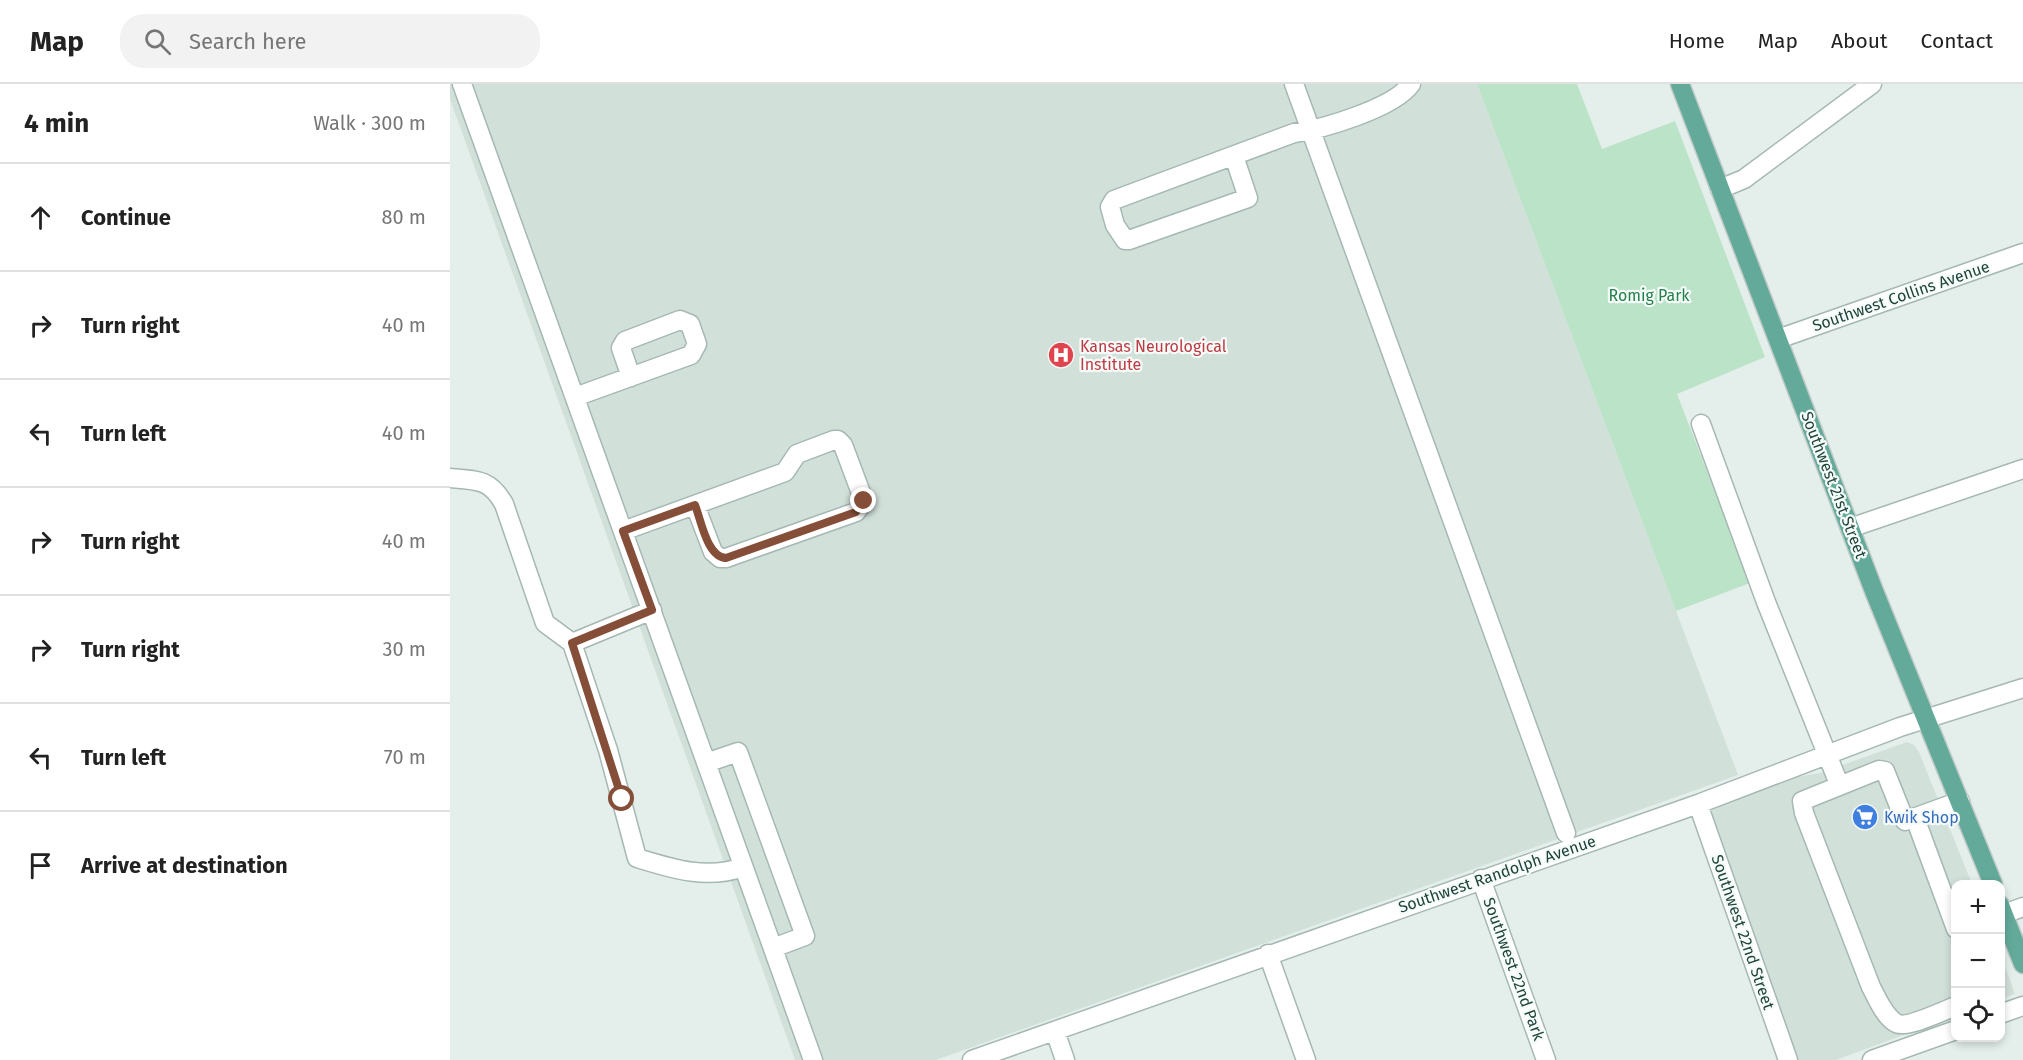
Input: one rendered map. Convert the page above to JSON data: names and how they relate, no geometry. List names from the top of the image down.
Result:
{
  "streets": {
    "main road": ["Southwest 21st Street"],
    "street": [
      "Southwest Collins Avenue",
      "Southwest Randolph Avenue",
      "Southwest 22nd Street",
      "Southwest 22nd Park"
    ]
  },
  "crossings": [
    ["Southwest Collins Avenue", "Southwest 21st Street"],
    ["Southwest 21st Street", "Southwest Randolph Avenue"],
    ["Southwest Randolph Avenue", "Southwest 22nd Street"],
    ["Southwest Randolph Avenue", "Southwest 22nd Park"]
  ],
  "parks": ["Romig Park"],
  "places": {
    "hospital": ["Kansas Neurological Institute"],
    "supermarket": ["Kwik Shop"]
  },
  "page": {
    "header": "Map",
    "search": "Search here",
    "nav": [
      "Home",
      "Map",
      "About",
      "Contact"
    ],
    "heading": ["4 min", "Walk · 300 m"],
    "list": [
      ["Continue", "80 m"],
      ["Turn right", "40 m"],
      ["Turn left", "40 m"],
      ["Turn right", "40 m"],
      ["Turn right", "30 m"],
      ["Turn left", "70 m"],
      "Arrive at destination"
    ],
    "map_buttons": ["+", "−"]
  }
}
